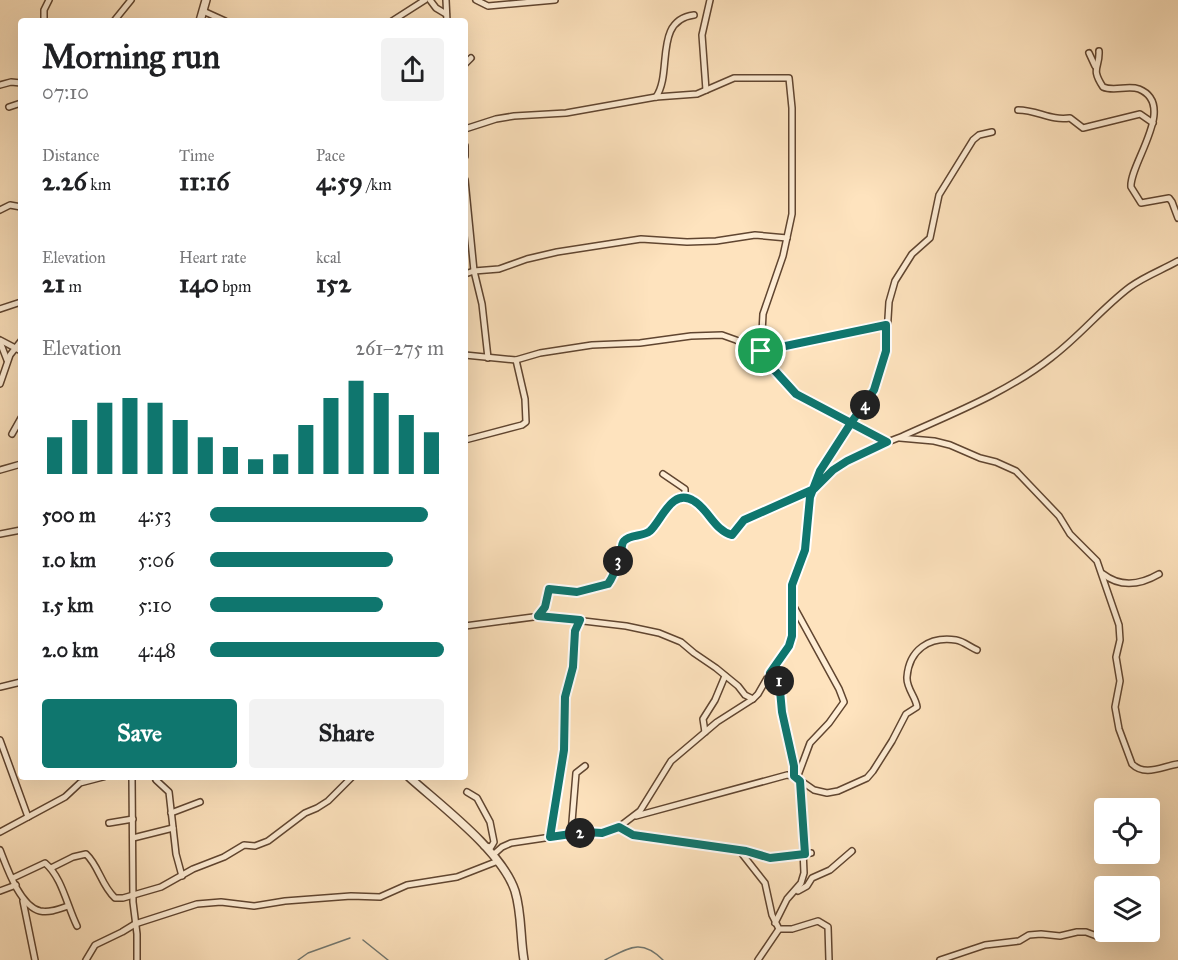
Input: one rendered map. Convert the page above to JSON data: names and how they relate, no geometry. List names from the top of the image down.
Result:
{
  "page": {
    "heading": ["Morning run", "07:10"],
    "stats": [
      ["Distance", "2.26 km"],
      ["Time", "11:16"],
      ["Pace", "4:59 /km"],
      ["Elevation", "21 m"],
      ["Heart rate", "140 bpm"],
      ["kcal", "152"]
    ],
    "chart": ["Elevation", "261–275 m"],
    "pins": [
      "4",
      "3",
      "1",
      "2"
    ],
    "list": [
      {
        "name": "500 m",
        "note": "4:53"
      },
      {
        "name": "1.0 km",
        "note": "5:06"
      },
      {
        "name": "1.5 km",
        "note": "5:10"
      },
      {
        "name": "2.0 km",
        "note": "4:48"
      }
    ],
    "buttons": ["Save", "Share"]
  }
}
